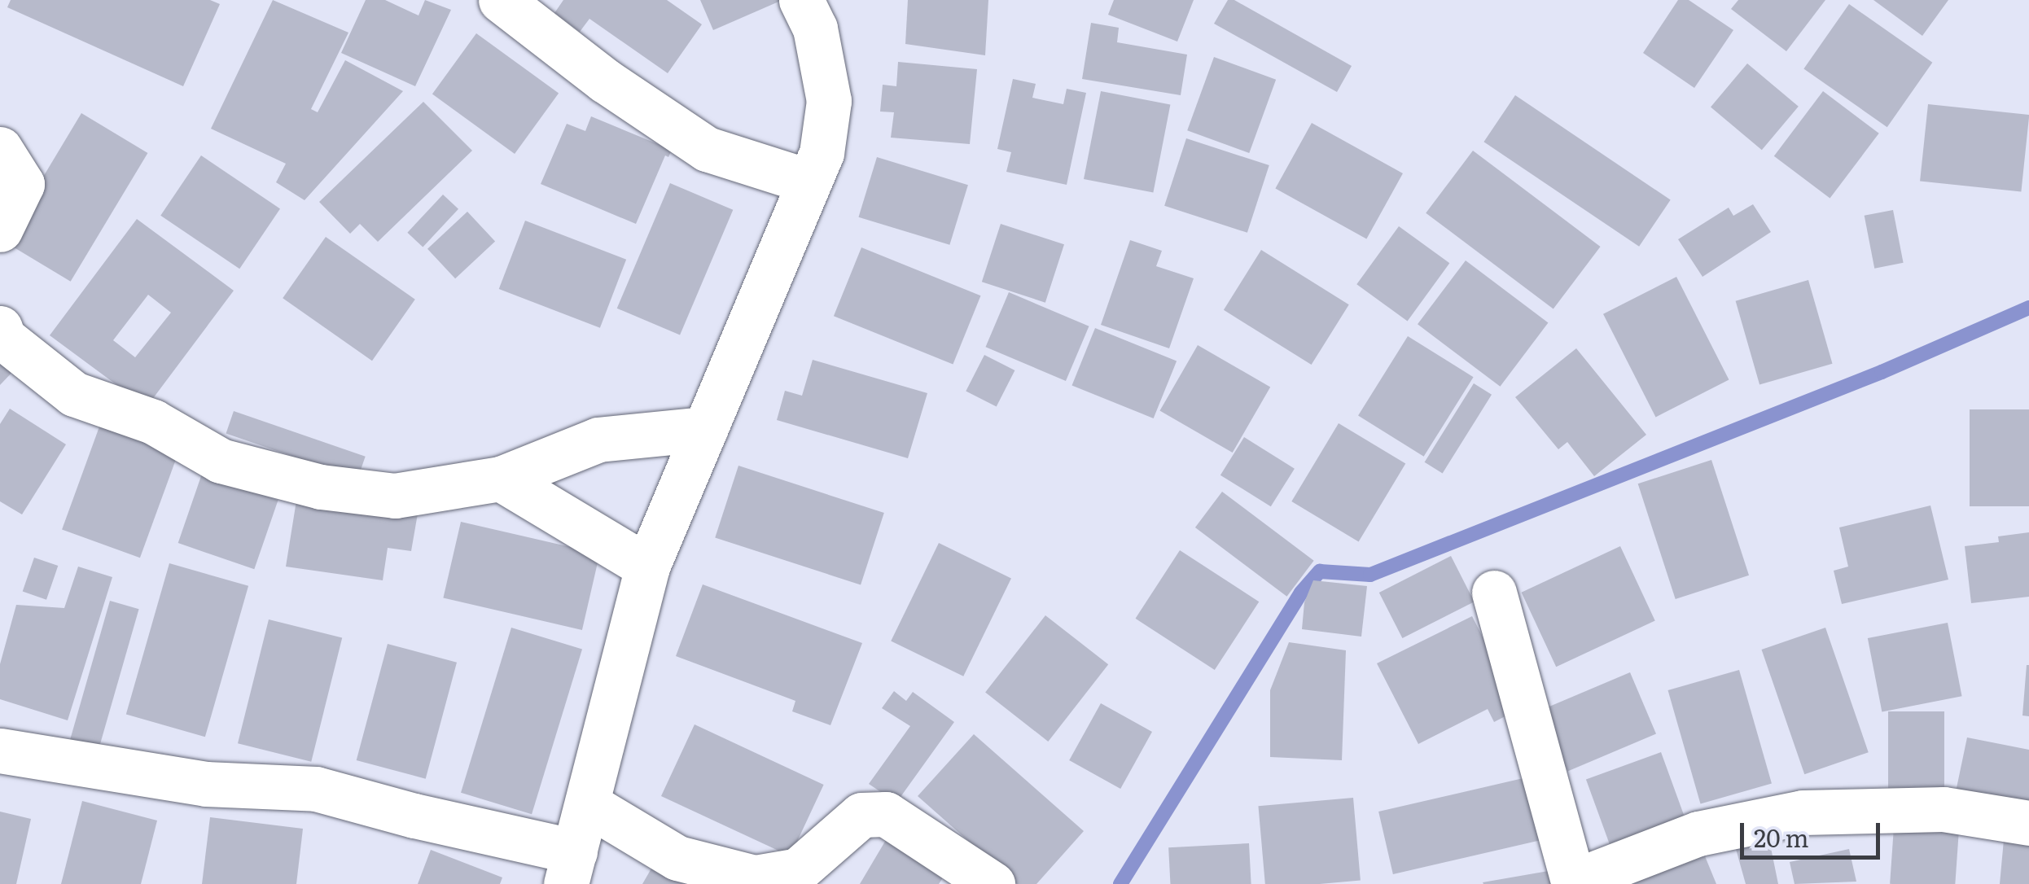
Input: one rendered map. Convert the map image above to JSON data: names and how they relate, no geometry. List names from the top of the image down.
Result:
{
  "scale_bar": "20 m"
}
